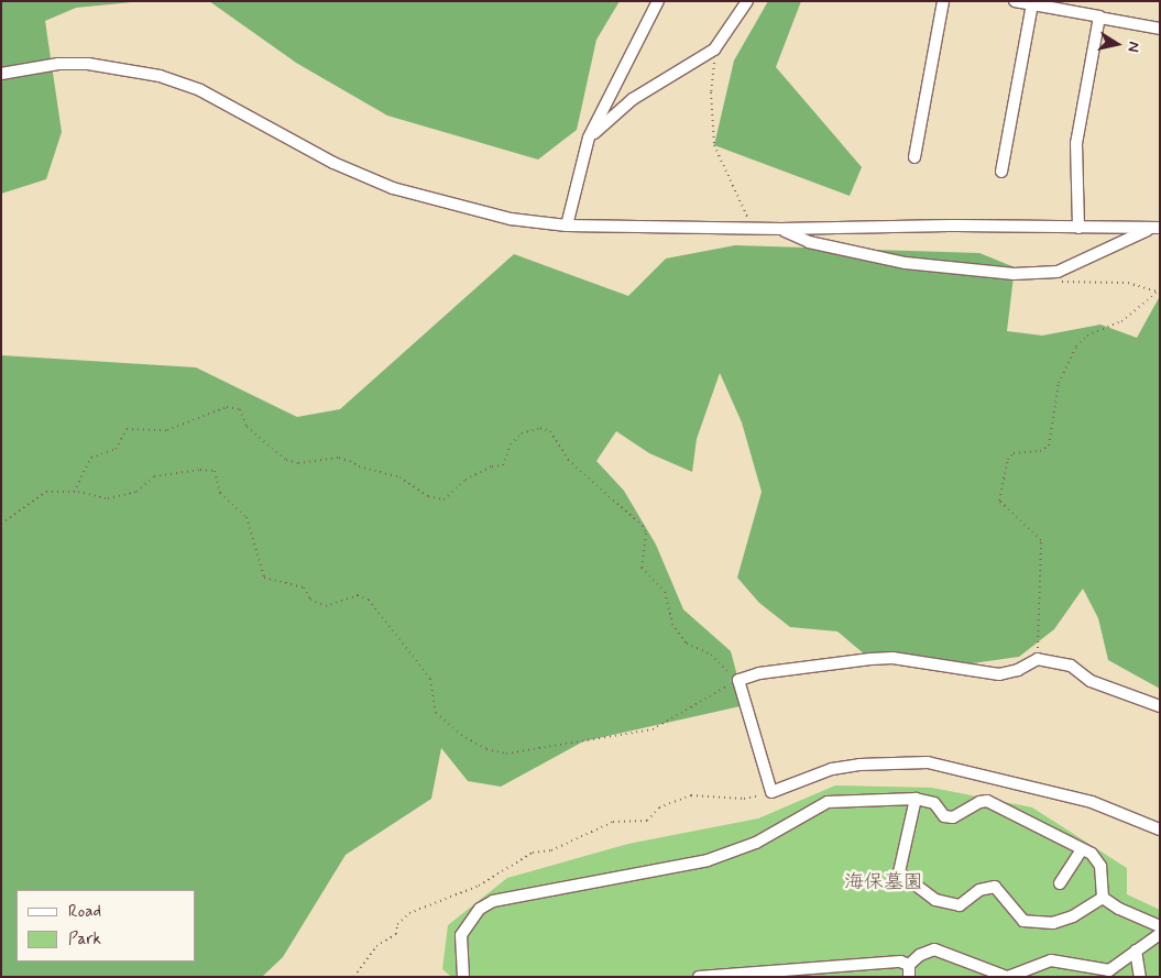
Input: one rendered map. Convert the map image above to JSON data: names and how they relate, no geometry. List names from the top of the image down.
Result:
{
  "parks": ["海保墓園"],
  "legend": ["Road", "Park"],
  "north": "right"
}
